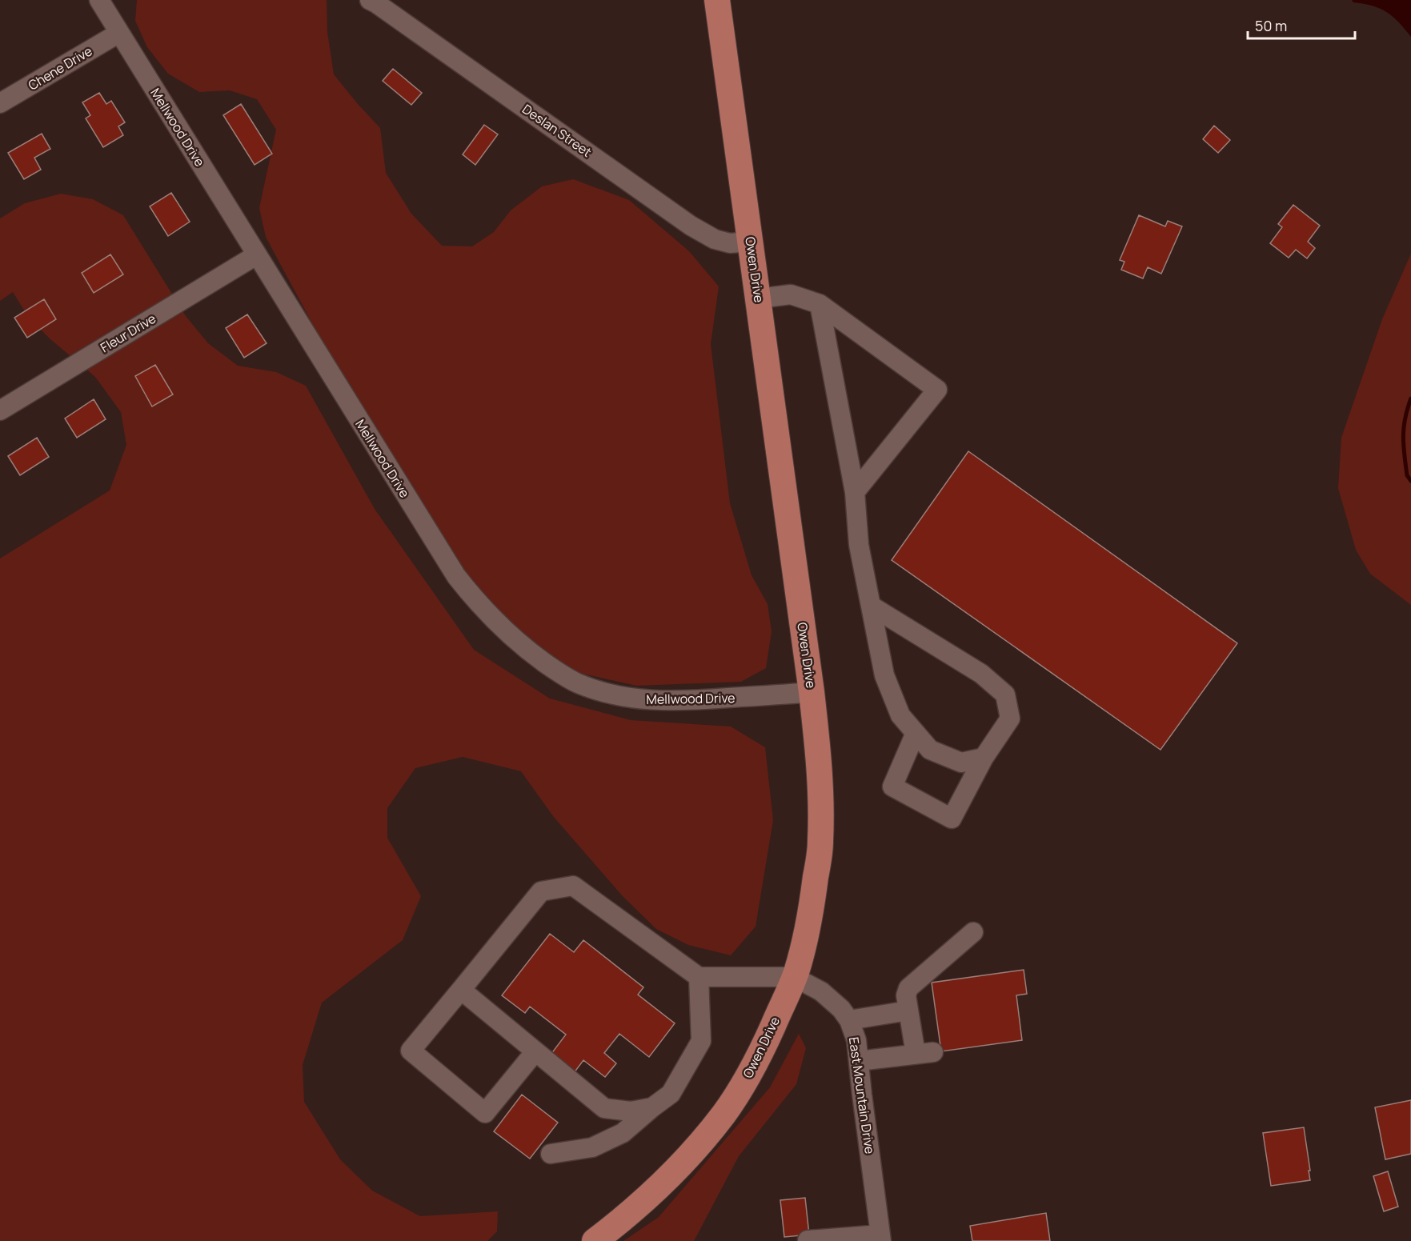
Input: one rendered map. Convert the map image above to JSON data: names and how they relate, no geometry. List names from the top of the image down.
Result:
{
  "streets": {
    "main road": ["Owen Drive"],
    "street": [
      "Chene Drive",
      "Mellwood Drive",
      "Deslan Street",
      "Fleur Drive",
      "East Mountain Drive"
    ]
  },
  "crossings": [
    ["Chene Drive", "Mellwood Drive"],
    ["Mellwood Drive", "Owen Drive"],
    ["Mellwood Drive", "Fleur Drive"],
    ["Deslan Street", "Owen Drive"],
    ["Owen Drive", "East Mountain Drive"]
  ],
  "scale_bar": "50 m"
}
